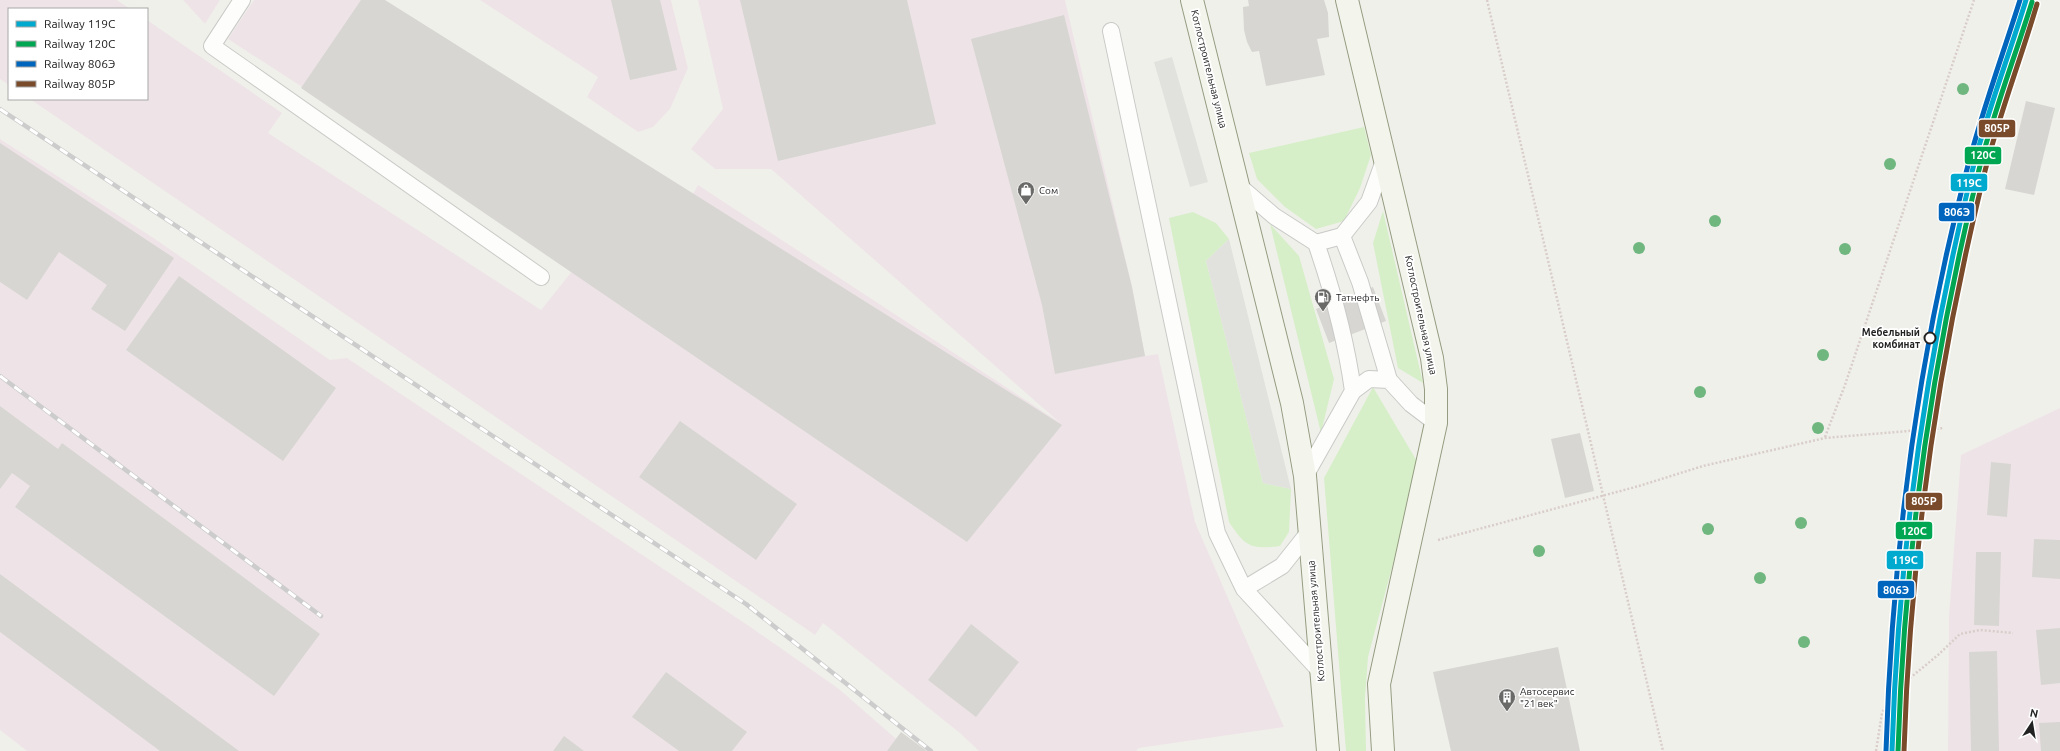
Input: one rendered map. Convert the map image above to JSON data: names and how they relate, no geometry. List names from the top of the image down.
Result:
{
  "streets": {
    "main road": ["Котлостроительная улица"]
  },
  "places": {
    "shop": ["Сом"],
    "fuel station": ["Татнефть"],
    "other": ["Мебельный комбинат"],
    "building": ["Автосервис \"21 век\""]
  },
  "lines": [
    "rail line 119С",
    "rail line 806Э",
    "rail line 120С",
    "rail line 805Р"
  ],
  "legend": [
    "Railway 119С",
    "Railway 120С",
    "Railway 806Э",
    "Railway 805Р"
  ],
  "north": "top"
}
